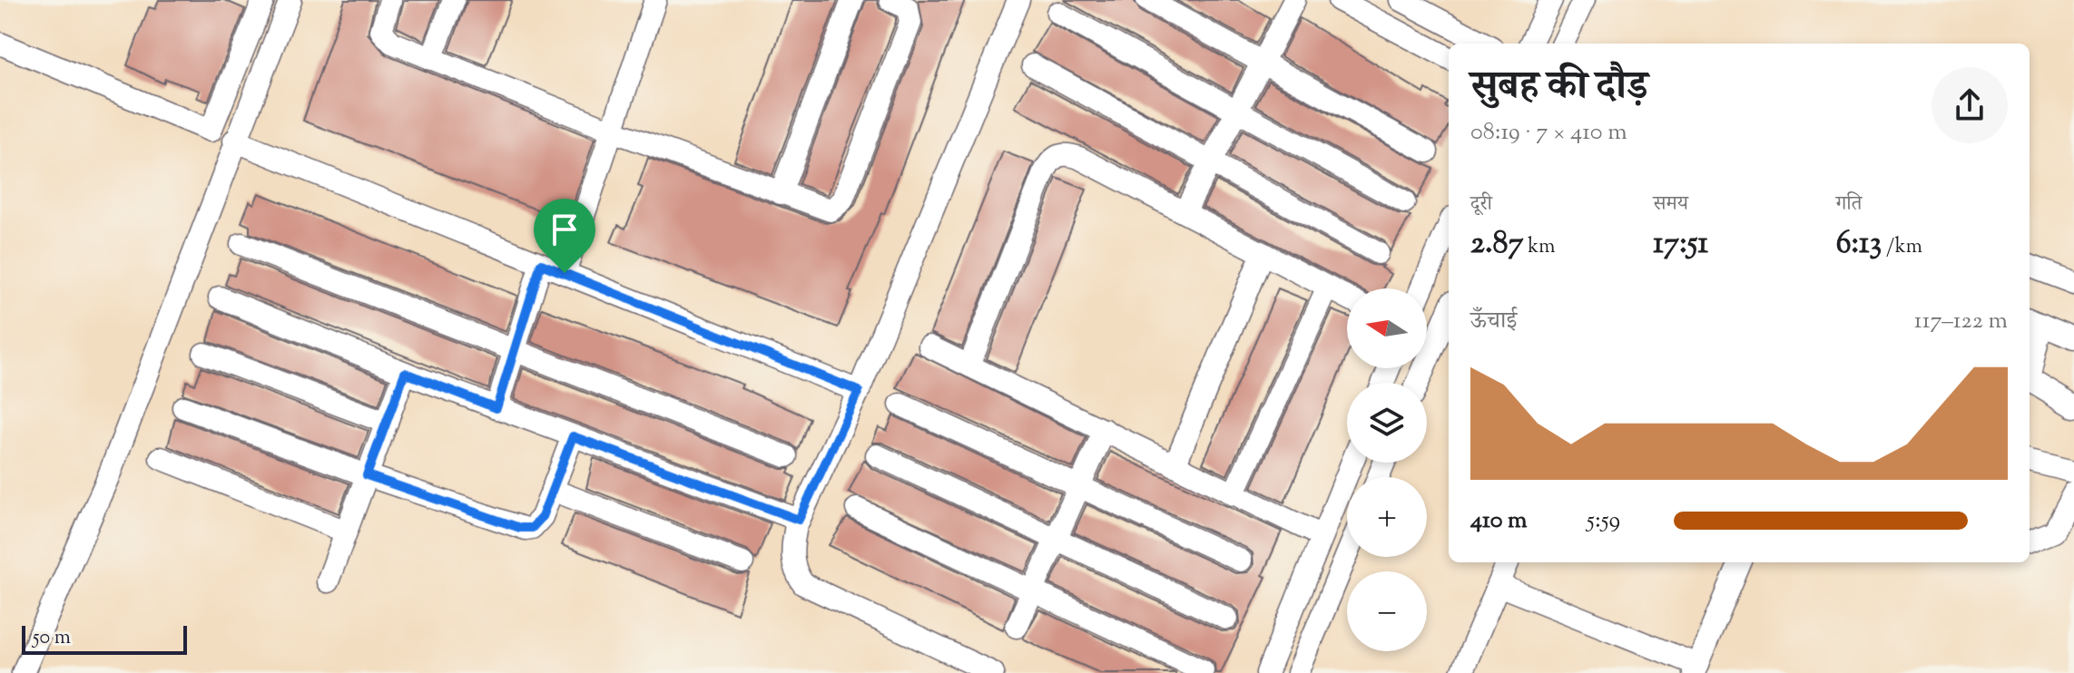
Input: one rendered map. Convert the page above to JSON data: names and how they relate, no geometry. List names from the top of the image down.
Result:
{
  "scale_bar": "50 m",
  "north": "left",
  "page": {
    "heading": ["सुबह की दौड़", "08:19 · 7 × 410 m"],
    "stats": [
      ["दूरी", "2.87 km"],
      ["समय", "17:51"],
      ["गति", "6:13 /km"]
    ],
    "map_buttons": ["+", "−"],
    "chart": ["ऊँचाई", "117–122 m"],
    "list": [
      {
        "name": "410 m",
        "note": "5:59"
      }
    ],
    "scale": "50 m"
  }
}
